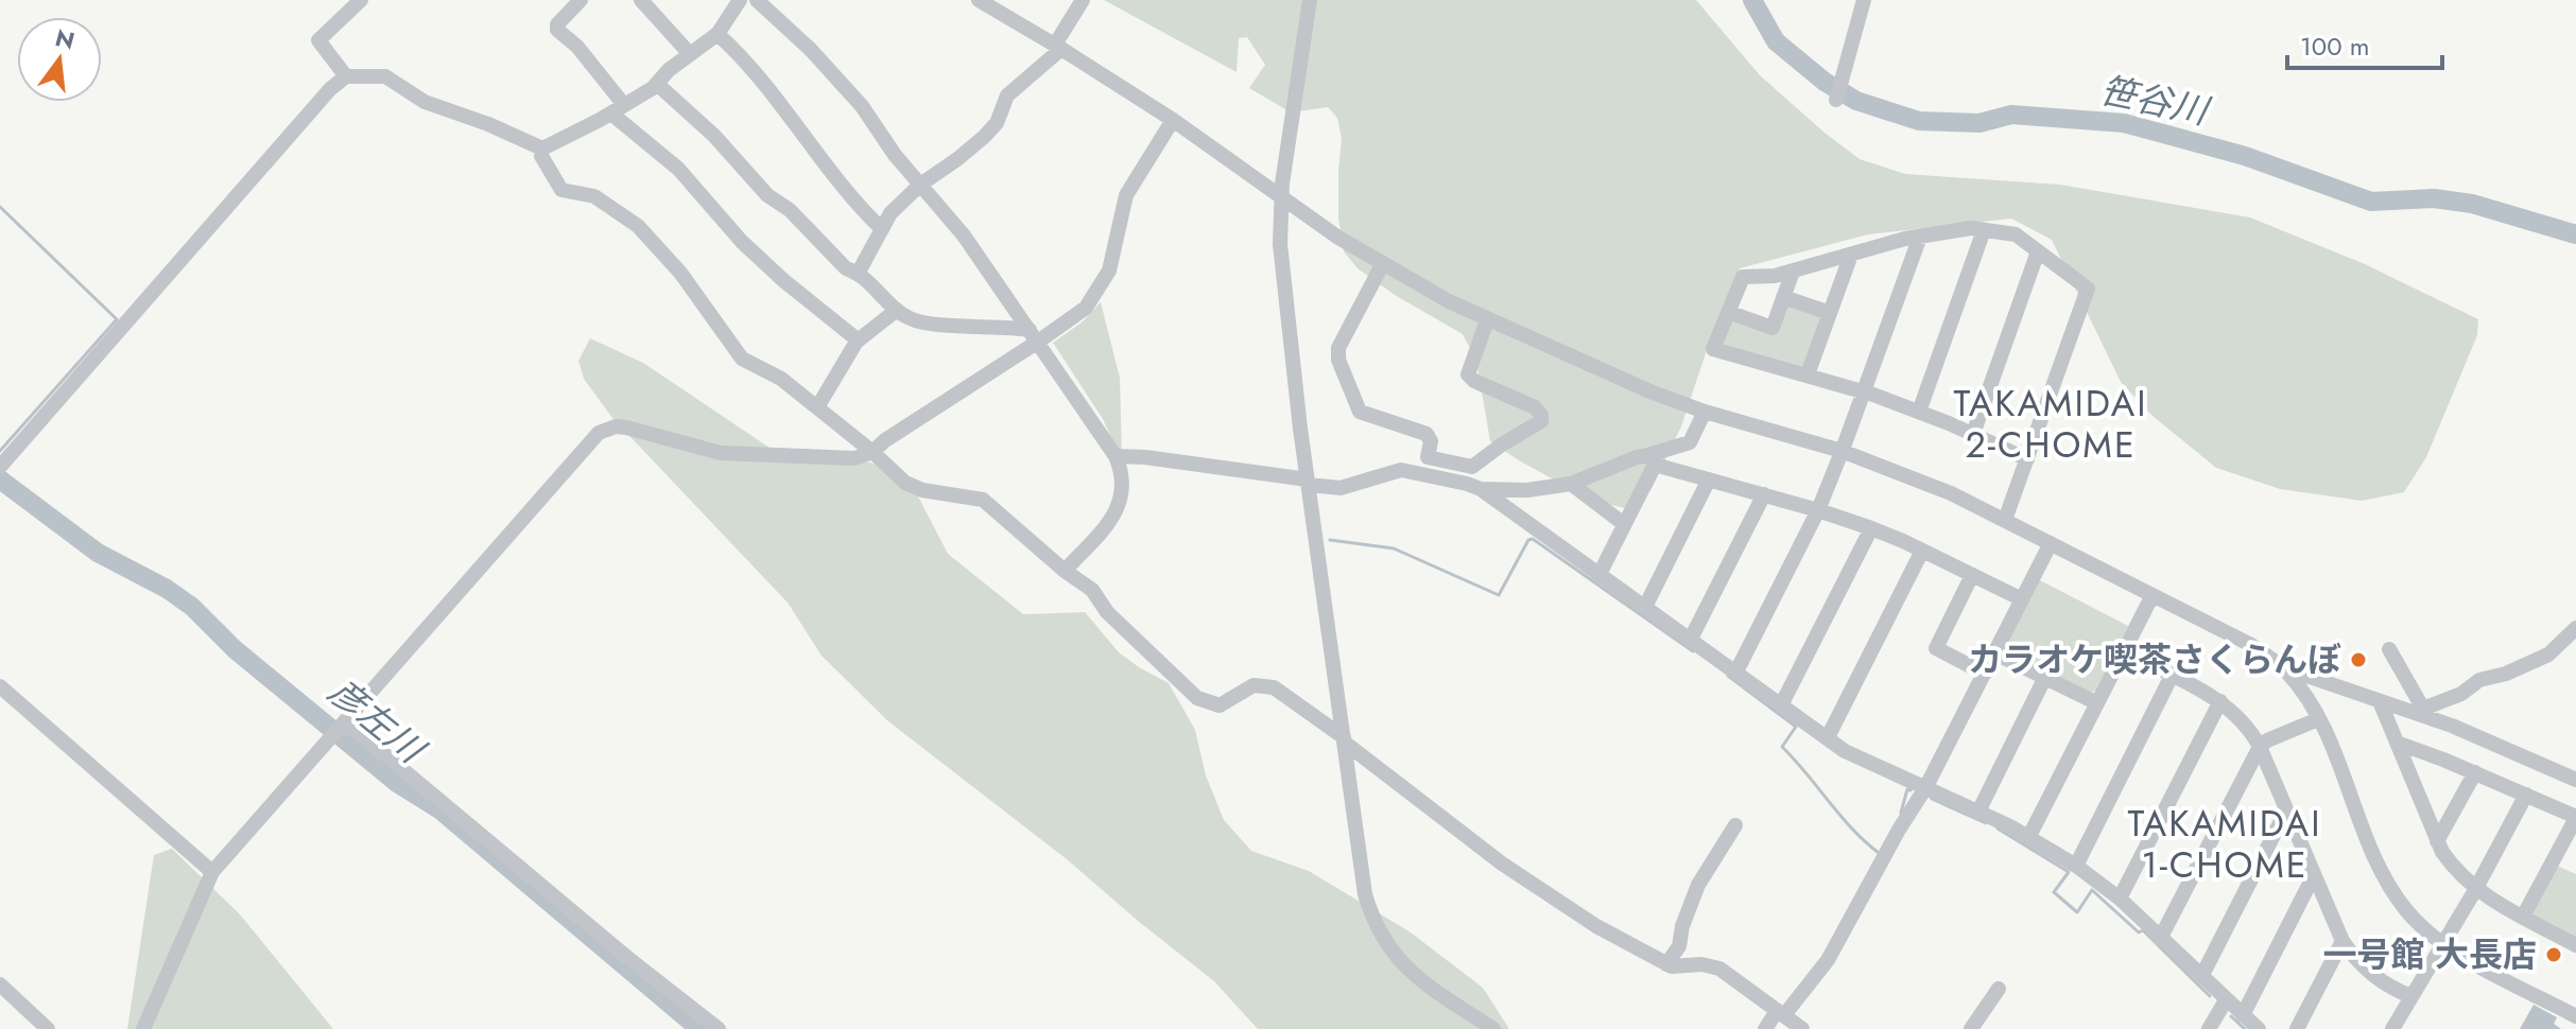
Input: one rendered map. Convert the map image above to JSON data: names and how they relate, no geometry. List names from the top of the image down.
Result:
{
  "districts": ["TAKAMIDAI 2-CHOME", "TAKAMIDAI 1-CHOME"],
  "water": ["笹谷川", "彦左川"],
  "places": ["カラオケ喫茶さくらんぼ", "一号館 大長店"],
  "scale_bar": "100 m",
  "north": "top"
}
